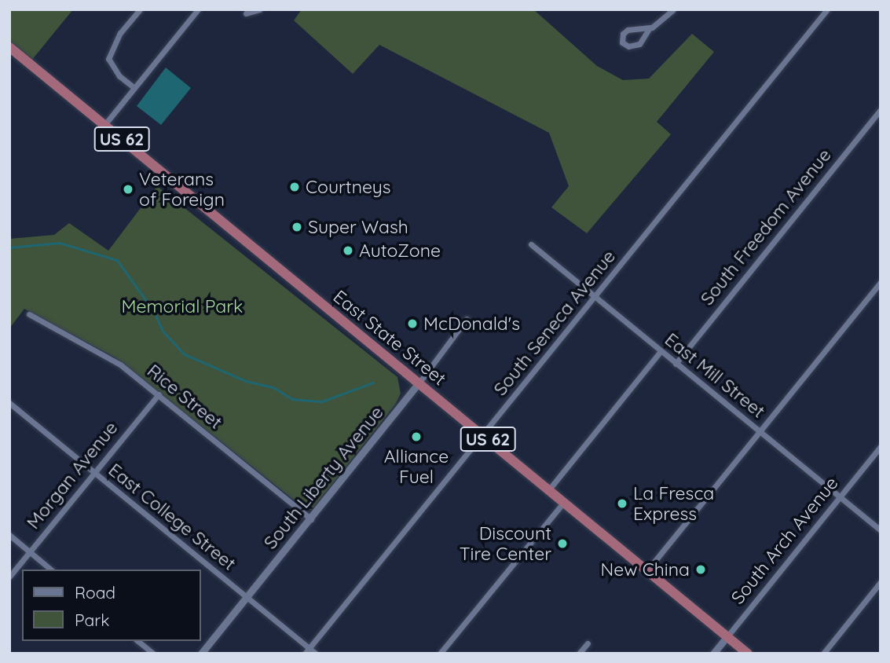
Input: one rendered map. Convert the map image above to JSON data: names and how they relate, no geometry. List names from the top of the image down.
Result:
{
  "streets": {
    "highway": ["US 62", "East State Street"],
    "street": [
      "South Freedom Avenue",
      "South Seneca Avenue",
      "East Mill Street",
      "Rice Street",
      "Morgan Avenue",
      "South Liberty Avenue",
      "East College Street",
      "South Arch Avenue"
    ]
  },
  "crossings": [
    ["South Freedom Avenue", "East Mill Street"],
    ["South Seneca Avenue", "East State Street"],
    ["South Seneca Avenue", "East Mill Street"],
    ["South Seneca Avenue", "East College Street"],
    ["East State Street", "South Liberty Avenue"],
    ["East State Street", "South Arch Avenue"],
    ["East Mill Street", "South Arch Avenue"],
    ["Rice Street", "Morgan Avenue"],
    ["Rice Street", "South Liberty Avenue"],
    ["Morgan Avenue", "East College Street"],
    ["South Liberty Avenue", "East College Street"]
  ],
  "parks": ["Memorial Park"],
  "places": [
    "Courtneys",
    "Veterans of Foreign",
    "Super Wash",
    "AutoZone",
    "McDonald's",
    "Alliance Fuel",
    "La Fresca Express",
    "Discount Tire Center",
    "New China"
  ],
  "legend": ["Road", "Park"]
}
